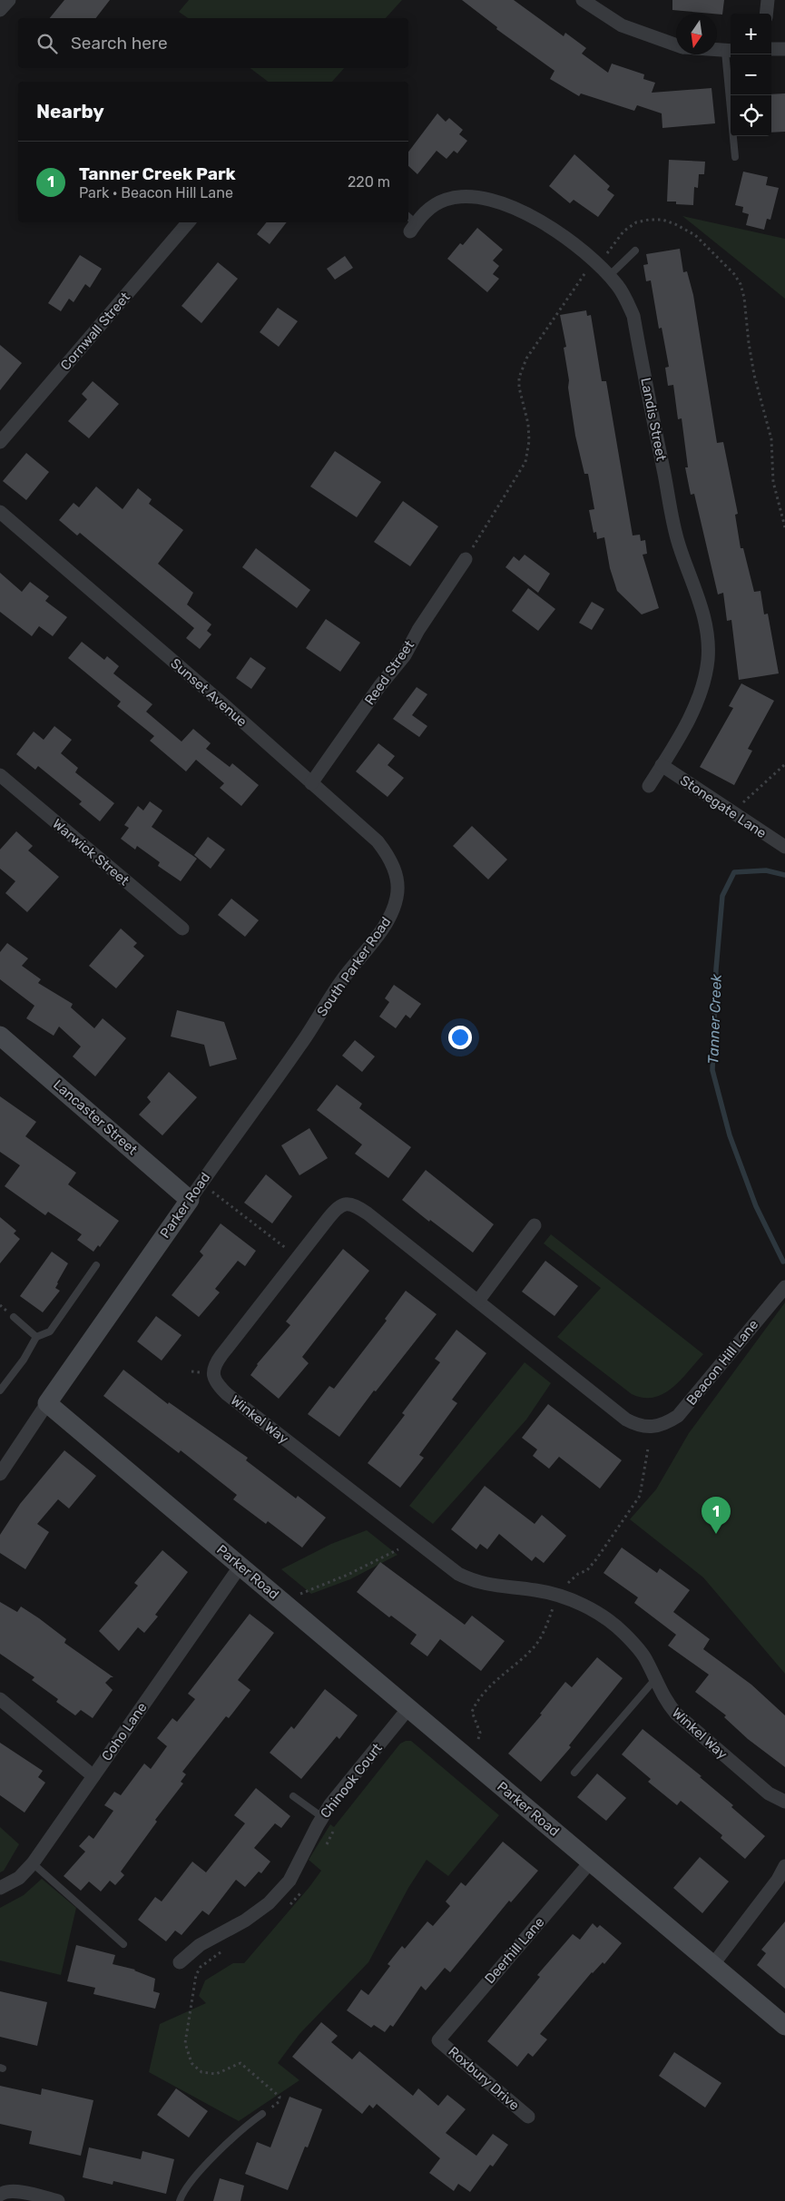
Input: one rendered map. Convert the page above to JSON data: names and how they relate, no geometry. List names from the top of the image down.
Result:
{
  "streets": {
    "street": [
      "Cornwall Street",
      "Landis Street",
      "Reed Street",
      "Sunset Avenue",
      "Stonegate Lane",
      "Warwick Street",
      "South Parker Road",
      "Lancaster Street",
      "Parker Road",
      "Beacon Hill Lane",
      "Winkel Way",
      "Coho Lane",
      "Chinook Court",
      "Deerhill Lane",
      "Roxbury Drive"
    ]
  },
  "crossings": [
    ["Landis Street", "Stonegate Lane"],
    ["Reed Street", "Sunset Avenue"],
    ["Sunset Avenue", "South Parker Road"],
    ["South Parker Road", "Parker Road"],
    ["Lancaster Street", "Parker Road"],
    ["Parker Road", "Coho Lane"],
    ["Parker Road", "Chinook Court"],
    ["Parker Road", "Deerhill Lane"],
    ["Beacon Hill Lane", "Winkel Way"],
    ["Deerhill Lane", "Roxbury Drive"]
  ],
  "water": ["Tanner Creek"],
  "north": "bottom",
  "page": {
    "map_buttons": ["+", "−"],
    "search": "Search here",
    "heading": "Nearby",
    "list": [
      {
        "mark": "1",
        "name": "Tanner Creek Park",
        "note": "Park · Beacon Hill Lane",
        "value": "220 m"
      }
    ],
    "pins": "1"
  }
}
